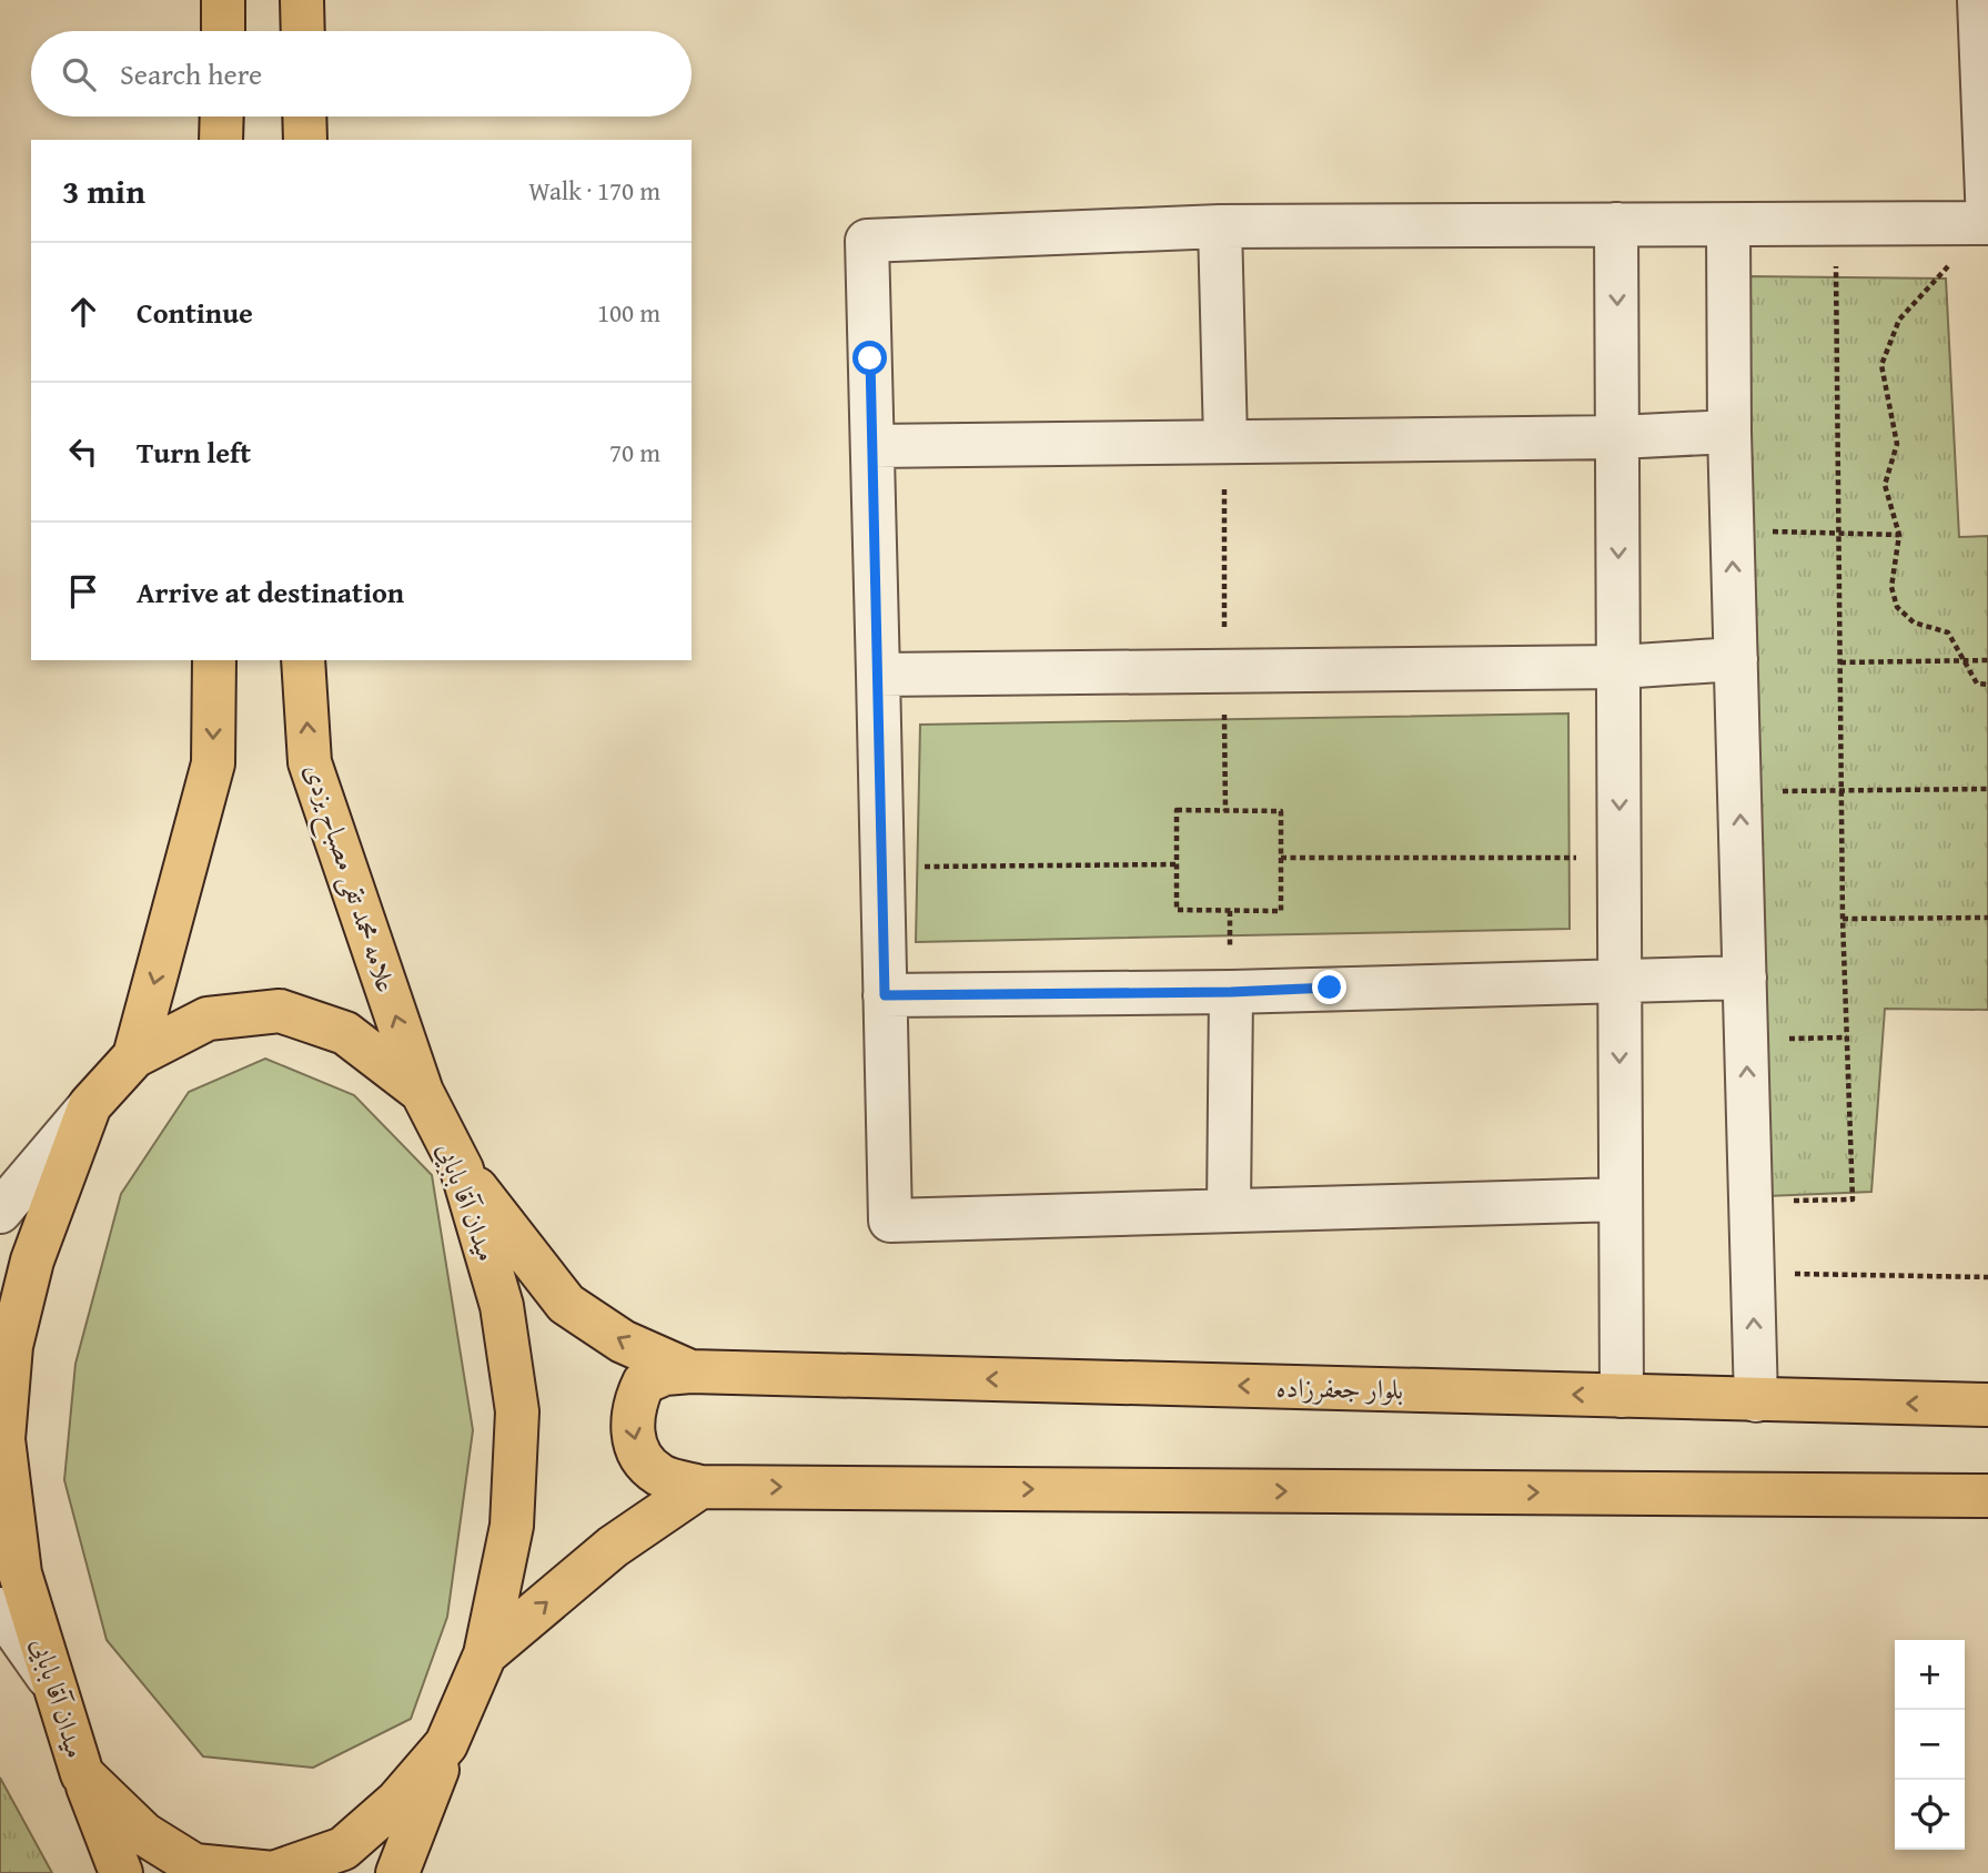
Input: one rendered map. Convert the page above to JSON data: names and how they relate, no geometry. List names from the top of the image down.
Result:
{
  "streets": {
    "main road": ["علامه محمد تقی مصباح یزدی", "میدان آقا بابایی", "بلوار جعفرزاده"]
  },
  "crossings": [
    ["علامه محمد تقی مصباح یزدی", "میدان آقا بابایی"]
  ],
  "one_way": ["علامه محمد تقی مصباح یزدی"],
  "page": {
    "search": "Search here",
    "heading": ["3 min", "Walk · 170 m"],
    "list": [
      ["Continue", "100 m"],
      ["Turn left", "70 m"],
      "Arrive at destination"
    ],
    "map_buttons": ["+", "−"]
  }
}
